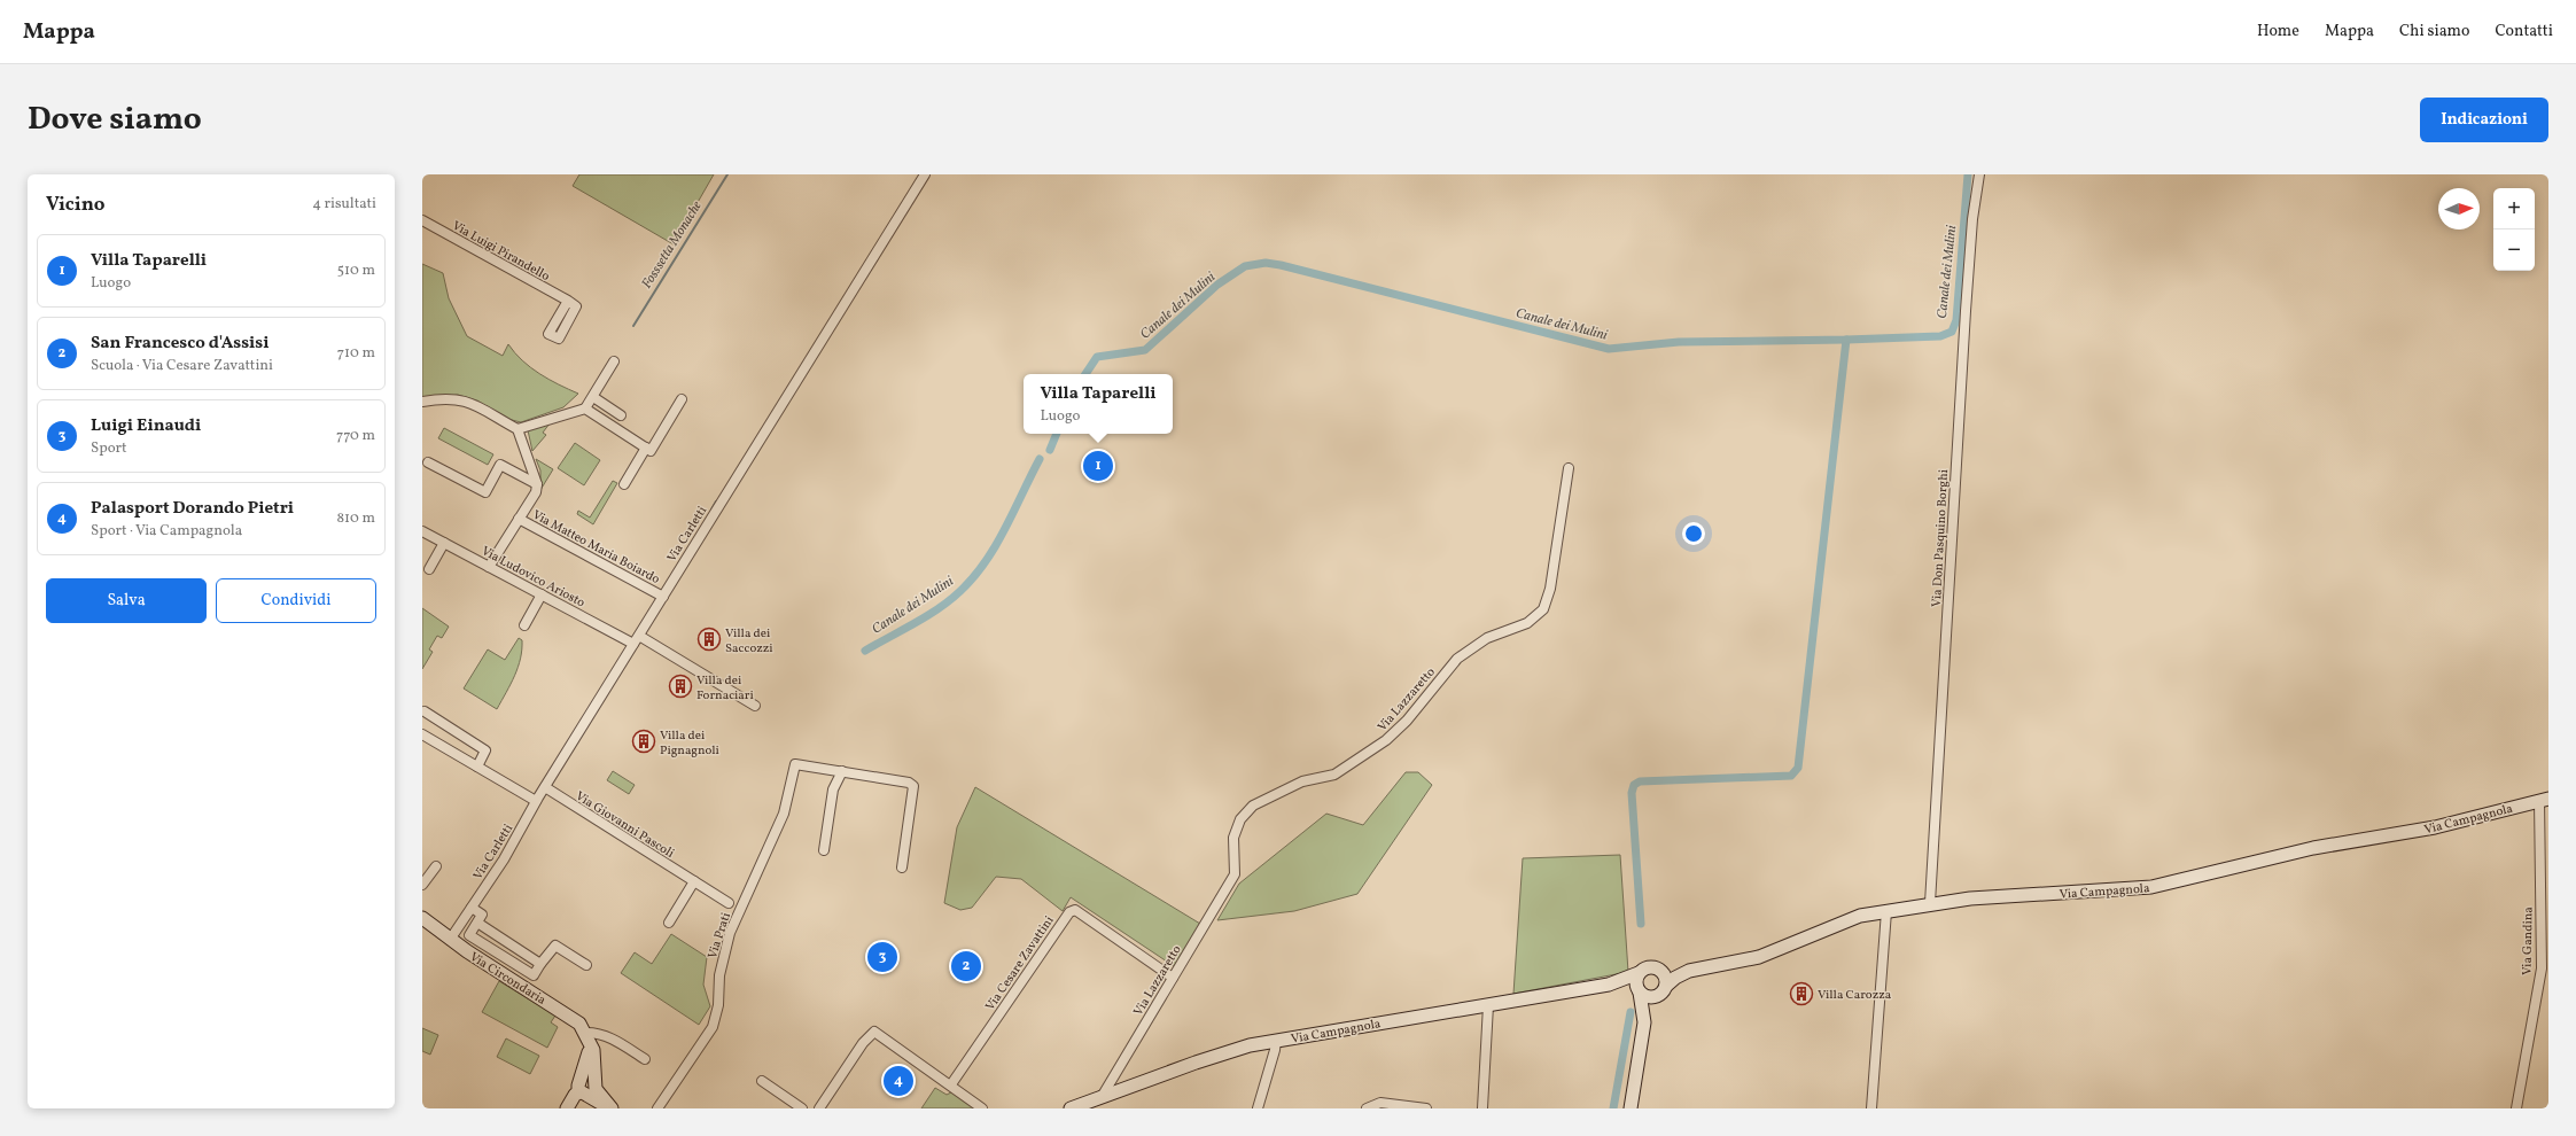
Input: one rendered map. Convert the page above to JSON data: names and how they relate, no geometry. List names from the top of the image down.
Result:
{
  "streets": {
    "main road": ["Via Campagnola", "Via Circondaria"],
    "street": [
      "Via Luigi Pirandello",
      "Via Carletti",
      "Via Don Pasquino Borghi",
      "Via Matteo Maria Boiardo",
      "Via Ludovico Ariosto",
      "Via Lazzaretto",
      "Via Giovanni Pascoli",
      "Via Prati",
      "Via Gandina",
      "Via Cesare Zavattini"
    ]
  },
  "crossings": [
    ["Via Carletti", "Via Matteo Maria Boiardo"],
    ["Via Carletti", "Via Ludovico Ariosto"],
    ["Via Carletti", "Via Giovanni Pascoli"],
    ["Via Carletti", "Via Circondaria"],
    ["Via Don Pasquino Borghi", "Via Campagnola"],
    ["Via Lazzaretto", "Via Campagnola"],
    ["Via Lazzaretto", "Via Cesare Zavattini"],
    ["Via Campagnola", "Via Gandina"]
  ],
  "water": ["Fosssetta Monache", "Canale dei Mulini"],
  "places": {
    "building": [
      "Villa dei Saccozzi",
      "Villa dei Fornaciari",
      "Villa dei Pignagnoli",
      "Villa Carozza"
    ]
  },
  "north": "right",
  "page": {
    "header": "Mappa",
    "nav": [
      "Home",
      "Mappa",
      "Chi siamo",
      "Contatti"
    ],
    "title": "Dove siamo",
    "buttons": [
      "Indicazioni",
      ["Salva", "Condividi"]
    ],
    "heading": ["Vicino", "4 risultati"],
    "map_buttons": ["+", "−"],
    "list": [
      {
        "mark": "1",
        "name": "Villa Taparelli",
        "note": "Luogo",
        "value": "510 m"
      },
      {
        "mark": "2",
        "name": "San Francesco d'Assisi",
        "note": "Scuola · Via Cesare Zavattini",
        "value": "710 m"
      },
      {
        "mark": "3",
        "name": "Luigi Einaudi",
        "note": "Sport",
        "value": "770 m"
      },
      {
        "mark": "4",
        "name": "Palasport Dorando Pietri",
        "note": "Sport · Via Campagnola",
        "value": "810 m"
      }
    ],
    "popup": ["Villa Taparelli", "Luogo"],
    "pins": [
      "1",
      "3",
      "2",
      "4"
    ]
  }
}
